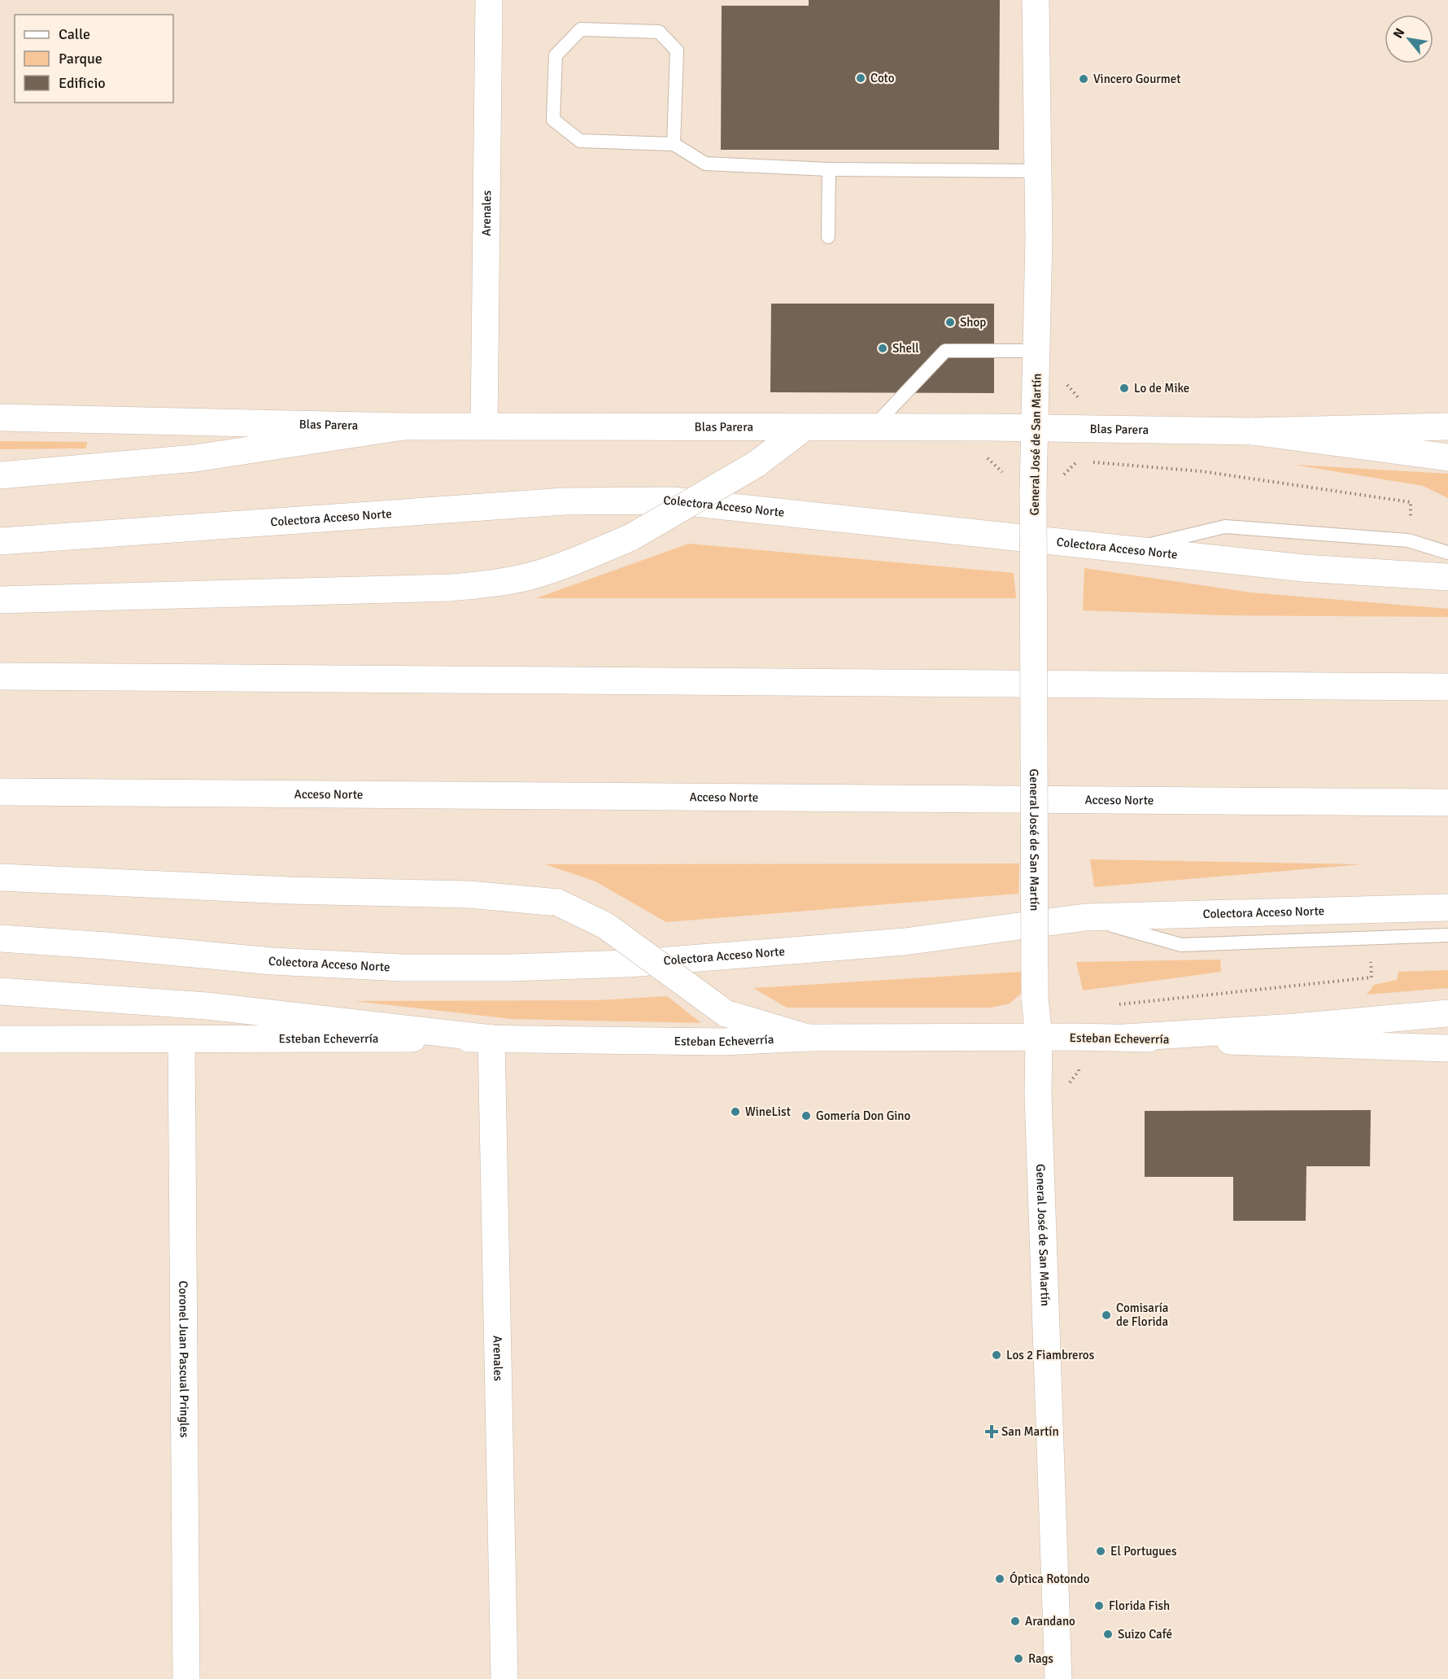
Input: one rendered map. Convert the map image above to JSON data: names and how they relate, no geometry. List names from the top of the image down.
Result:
{
  "streets": {
    "main road": [
      "Arenales",
      "Blas Parera",
      "General José de San Martín",
      "Colectora Acceso Norte",
      "Acceso Norte",
      "Esteban Echeverría",
      "Coronel Juan Pascual Pringles"
    ]
  },
  "crossings": [
    ["Arenales", "Blas Parera"],
    ["Arenales", "Esteban Echeverría"],
    ["Blas Parera", "General José de San Martín"],
    ["General José de San Martín", "Esteban Echeverría"],
    ["Esteban Echeverría", "Coronel Juan Pascual Pringles"]
  ],
  "places": {
    "other": [
      "Coto",
      "Vincero Gourmet",
      "Shop",
      "Shell",
      "Lo de Mike",
      "WineList",
      "Gomería Don Gino",
      "Comisaría de Florida",
      "Los 2 Fiambreros",
      "El Portugues",
      "Óptica Rotondo",
      "Florida Fish",
      "Arandano",
      "Suizo Café",
      "Rags"
    ],
    "health": ["San Martín"]
  },
  "legend": ["Calle", "Parque", "Edificio"],
  "north": "top left"
}
